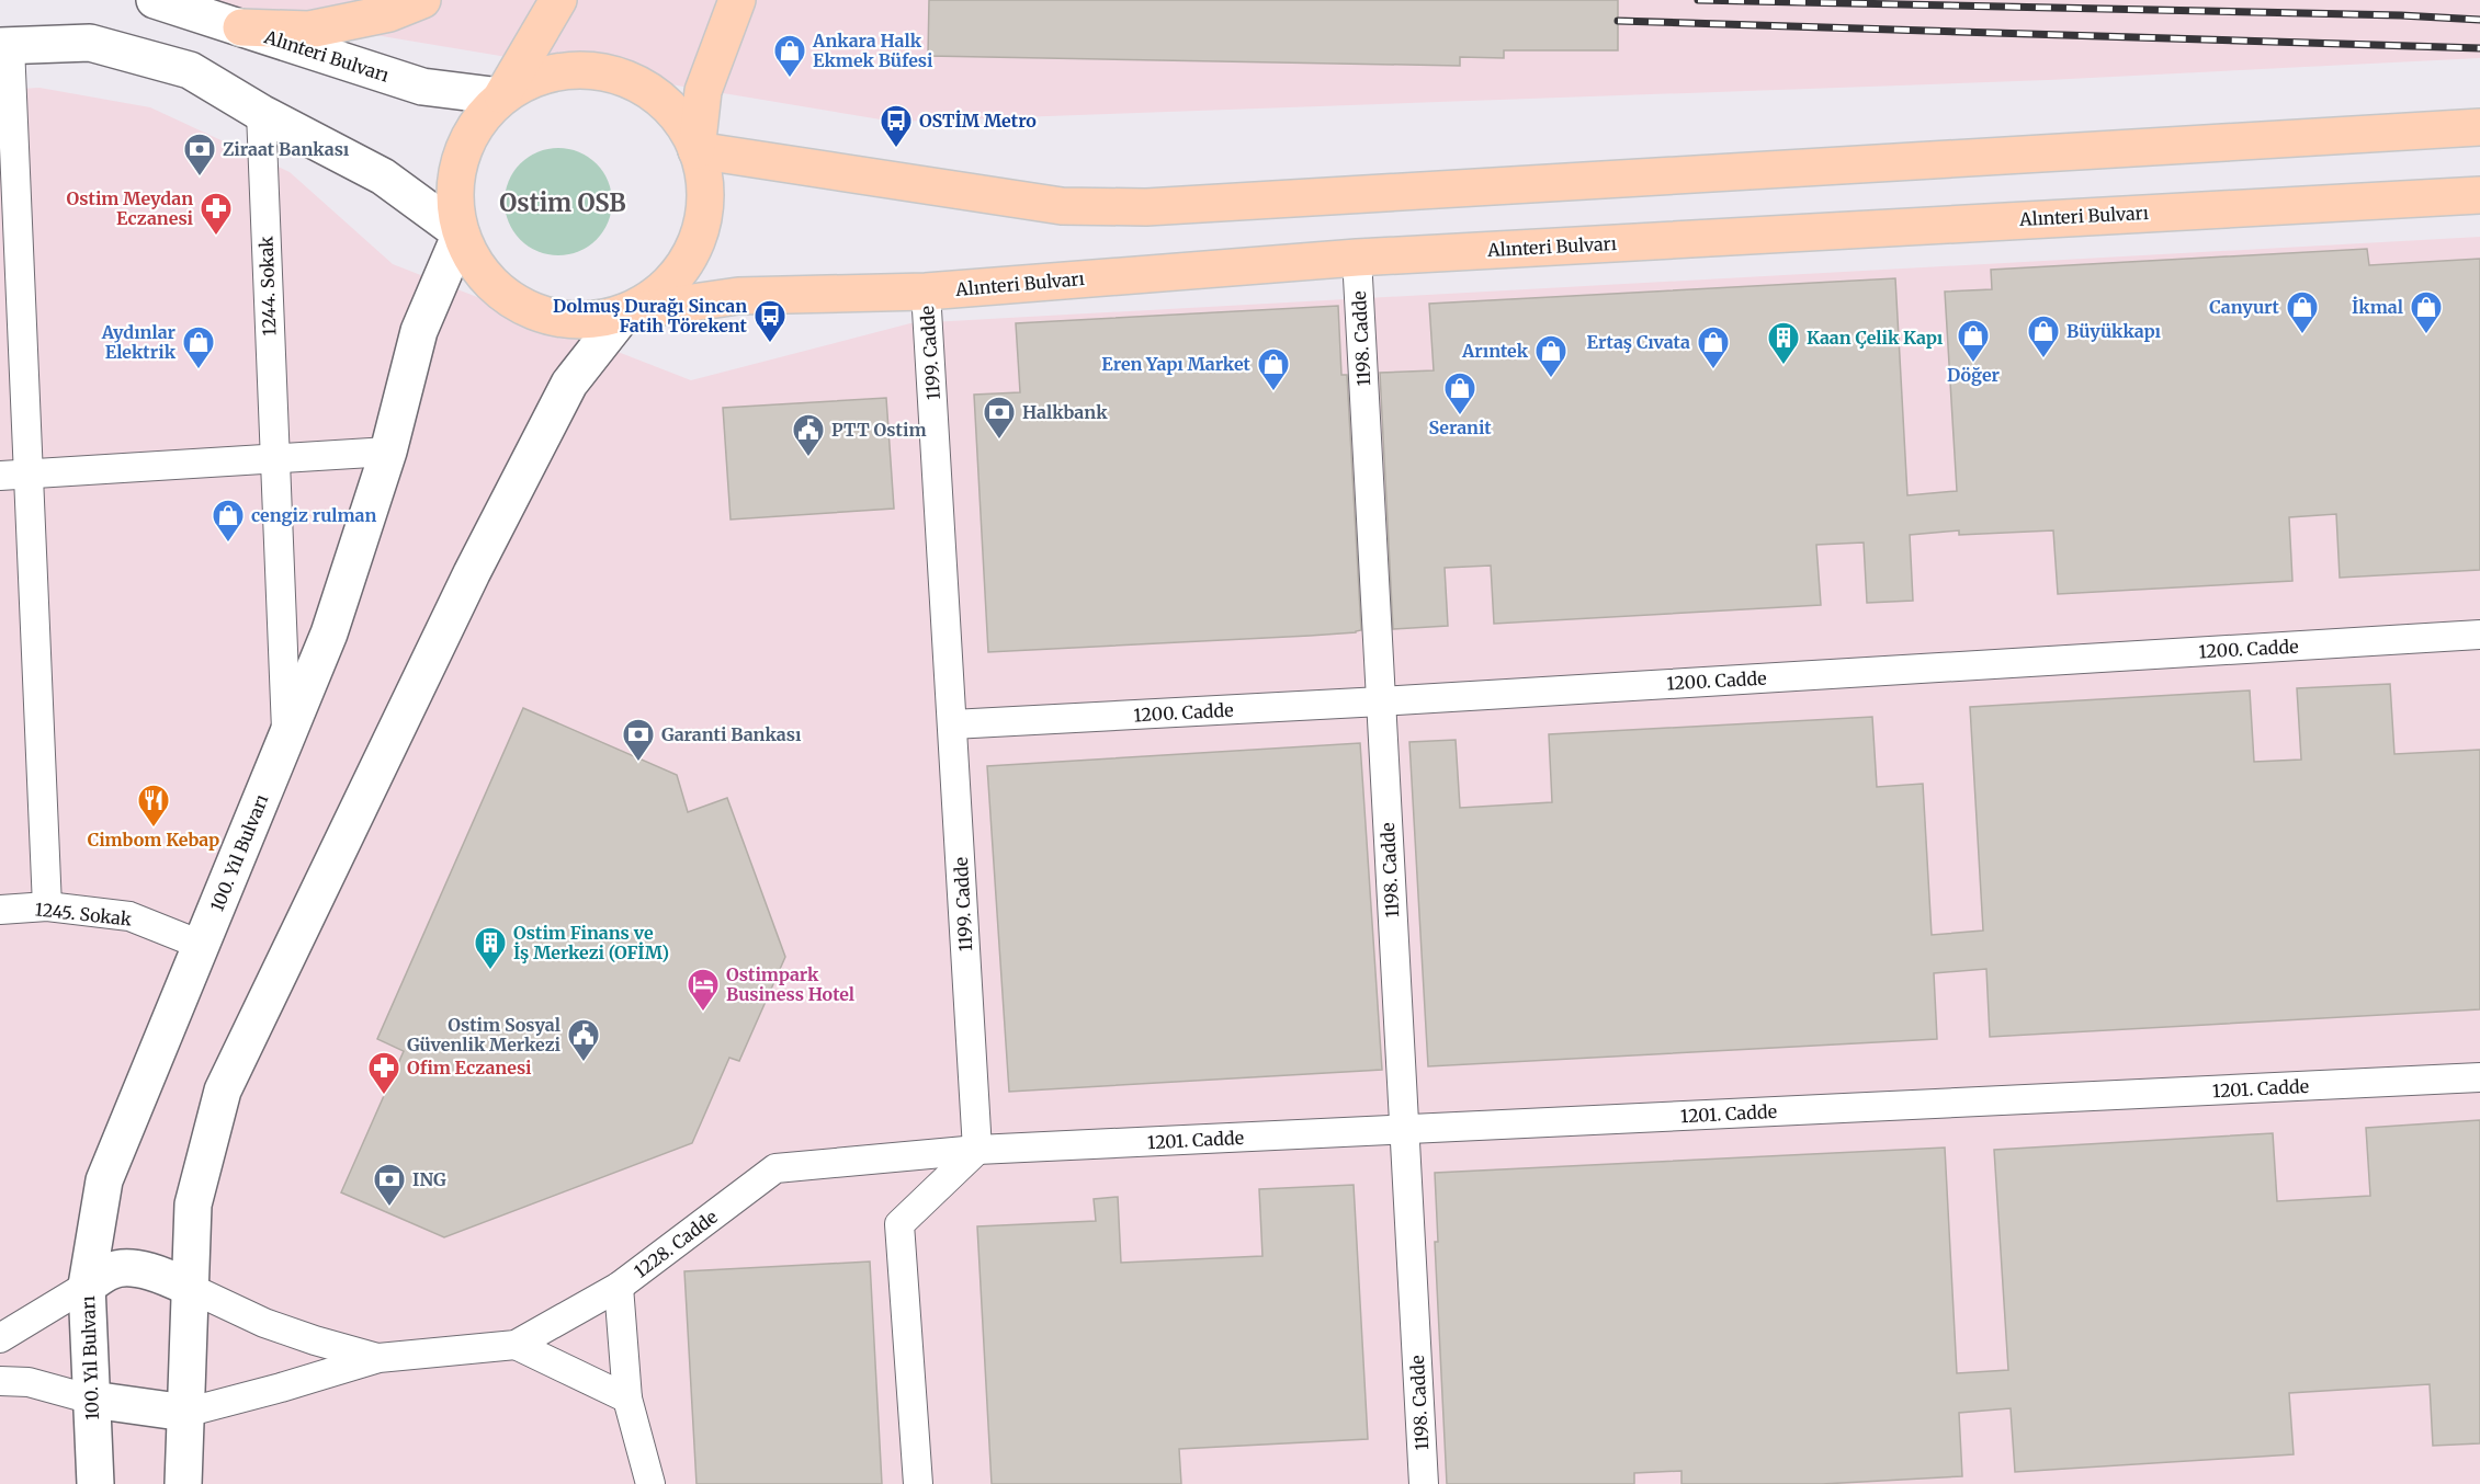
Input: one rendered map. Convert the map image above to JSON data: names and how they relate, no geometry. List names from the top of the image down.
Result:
{
  "streets": {
    "main road": ["Alınteri Bulvarı", "100. Yıl Bulvarı"],
    "street": [
      "1244. Sokak",
      "1198. Cadde",
      "1199. Cadde",
      "1200. Cadde",
      "1245. Sokak",
      "1201. Cadde",
      "1228. Cadde"
    ]
  },
  "crossings": [
    ["Alınteri Bulvarı", "1198. Cadde"],
    ["Alınteri Bulvarı", "1199. Cadde"],
    ["Alınteri Bulvarı", "100. Yıl Bulvarı"],
    ["1244. Sokak", "100. Yıl Bulvarı"],
    ["1198. Cadde", "1200. Cadde"],
    ["1198. Cadde", "1201. Cadde"],
    ["1199. Cadde", "1200. Cadde"],
    ["1199. Cadde", "1201. Cadde"],
    ["1199. Cadde", "1228. Cadde"],
    ["100. Yıl Bulvarı", "1245. Sokak"],
    ["1201. Cadde", "1228. Cadde"]
  ],
  "districts": ["Ostim OSB"],
  "places": {
    "shop": [
      "Ankara Halk Ekmek Büfesi",
      "Canyurt",
      "İkmal",
      "Büyükkapı",
      "Döğer",
      "Aydınlar Elektrik",
      "Ertaş Cıvata",
      "Arıntek",
      "Eren Yapı Market",
      "Seranit",
      "cengiz rulman"
    ],
    "bus stop": ["OSTİM Metro", "Dolmuş Durağı Sincan Fatih Törekent"],
    "bank": [
      "Ziraat Bankası",
      "Halkbank",
      "Garanti Bankası",
      "ING"
    ],
    "pharmacy": ["Ostim Meydan Eczanesi", "Ofim Eczanesi"],
    "building": ["Kaan Çelik Kapı", "Ostim Finans ve İş Merkezi (OFİM)"],
    "public building": ["PTT Ostim", "Ostim Sosyal Güvenlik Merkezi"],
    "restaurant": ["Cimbom Kebap"],
    "hotel": ["Ostimpark Business Hotel"]
  }
}
